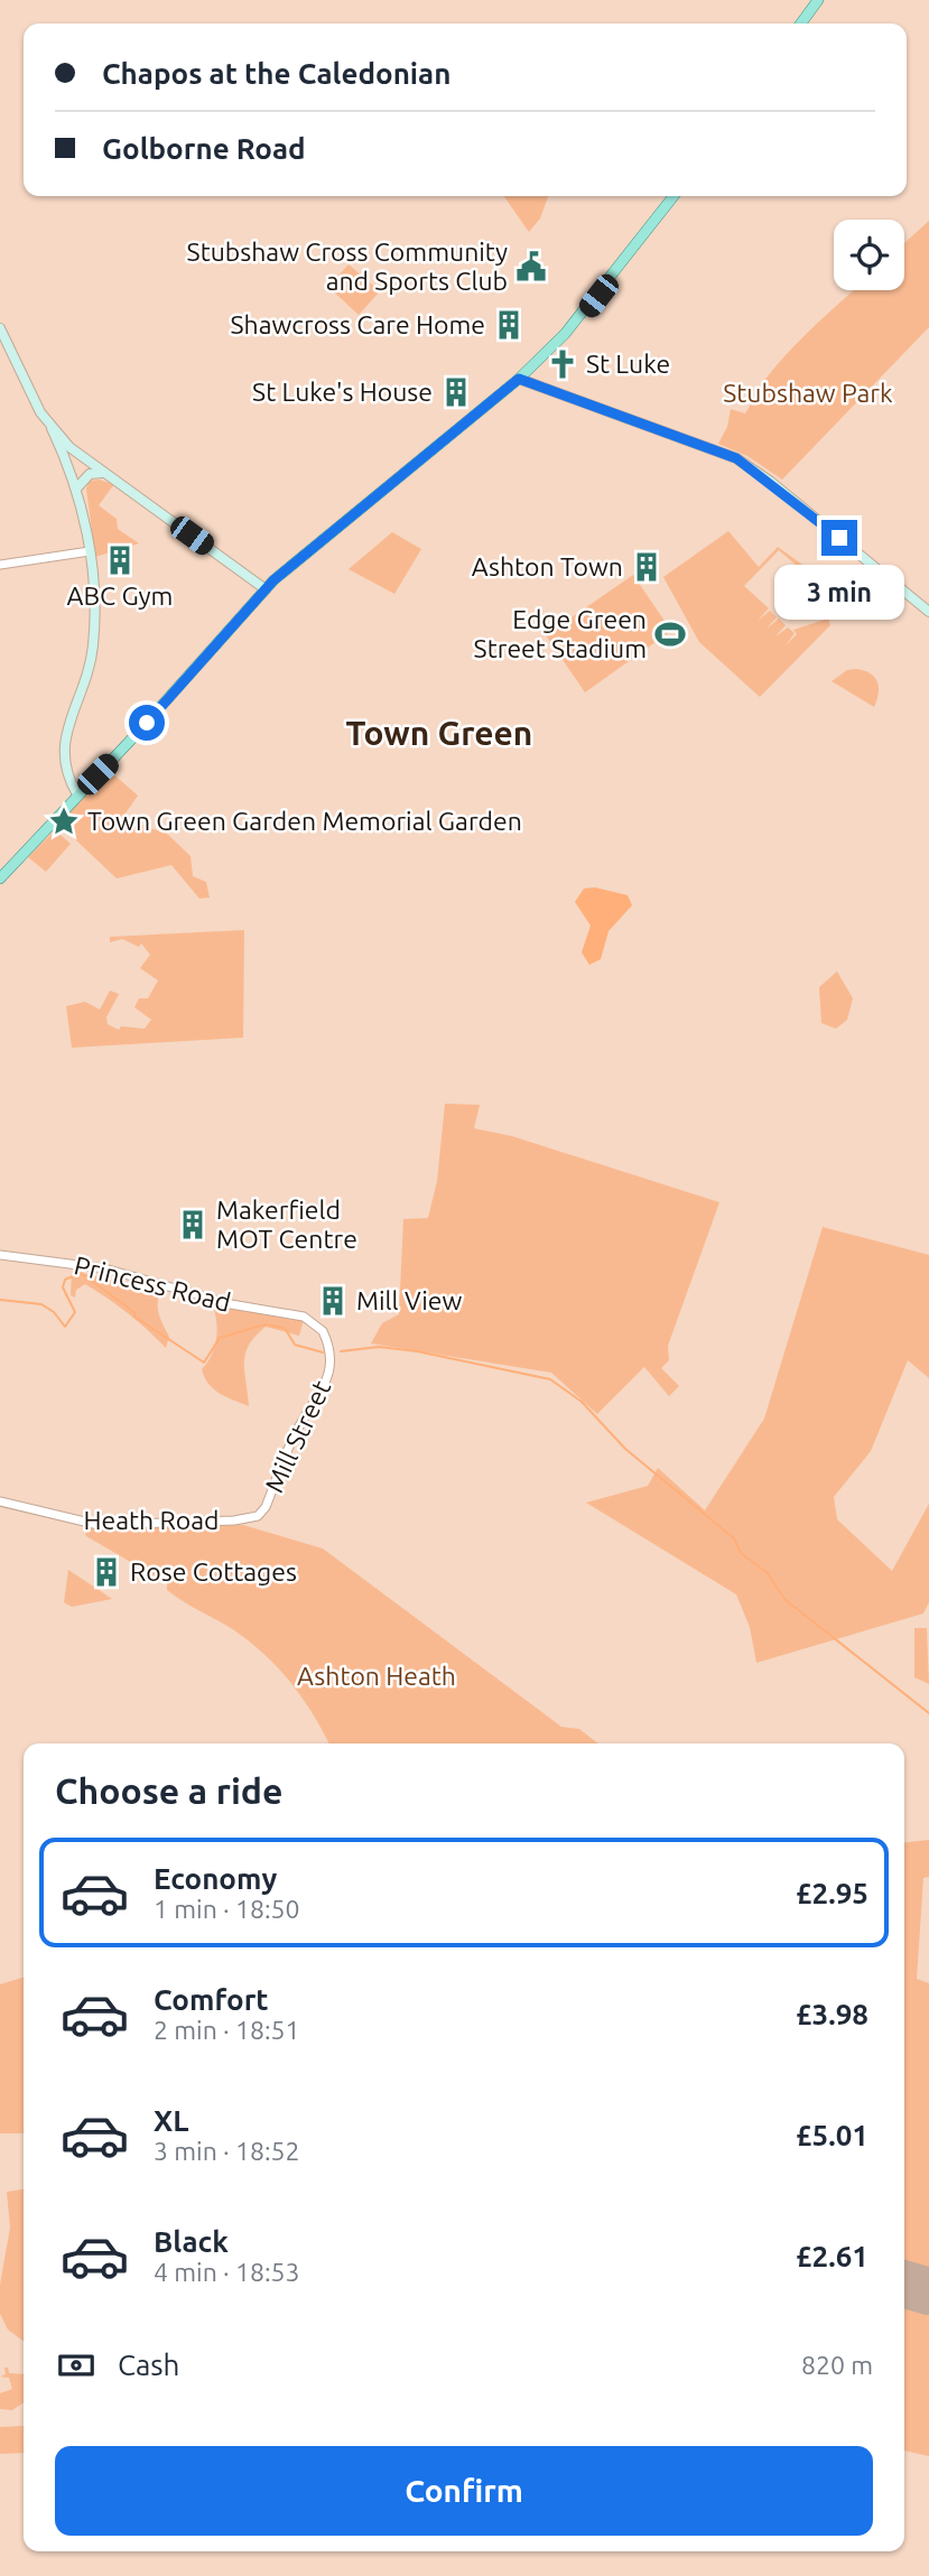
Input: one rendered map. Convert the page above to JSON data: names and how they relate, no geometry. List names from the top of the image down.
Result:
{
  "streets": {
    "street": ["Princess Road", "Mill Street", "Heath Road"]
  },
  "crossings": [
    ["Princess Road", "Mill Street"],
    ["Mill Street", "Heath Road"]
  ],
  "districts": ["Town Green"],
  "parks": ["Stubshaw Park", "Ashton Heath"],
  "places": {
    "public building": ["Stubshaw Cross Community and Sports Club"],
    "building": [
      "Shawcross Care Home",
      "St Luke's House",
      "ABC Gym",
      "Ashton Town",
      "Makerfield MOT Centre",
      "Mill View",
      "Rose Cottages"
    ],
    "church": ["St Luke"],
    "sports": ["Edge Green Street Stadium"],
    "place": ["Town Green Garden Memorial Garden"]
  },
  "page": {
    "banner": ["Chapos at the Caledonian", "Golborne Road"],
    "bubble": "3 min",
    "heading": "Choose a ride",
    "list": [
      {
        "name": "Economy",
        "note": "1 min · 18:50",
        "value": "£2.95"
      },
      {
        "name": "Comfort",
        "note": "2 min · 18:51",
        "value": "£3.98"
      },
      {
        "name": "XL",
        "note": "3 min · 18:52",
        "value": "£5.01"
      },
      {
        "name": "Black",
        "note": "4 min · 18:53",
        "value": "£2.61"
      }
    ],
    "pay": ["Cash", "820 m"],
    "buttons": "Confirm"
  }
}
